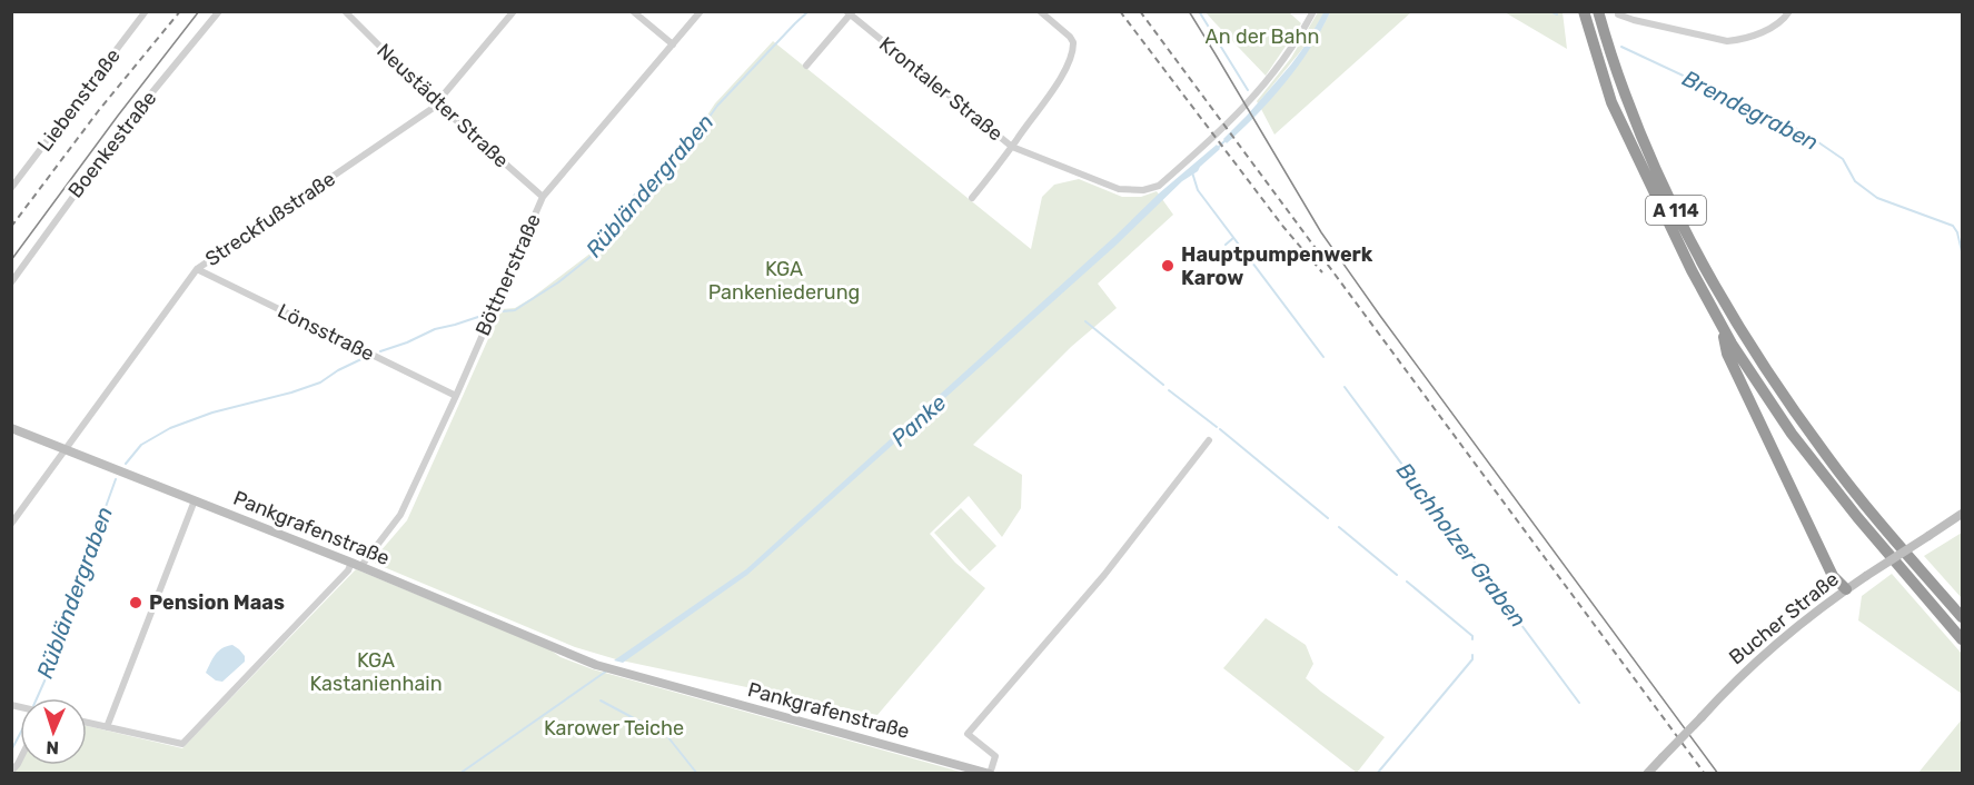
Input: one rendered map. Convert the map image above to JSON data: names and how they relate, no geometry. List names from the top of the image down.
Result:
{
  "streets": {
    "highway": ["A 114"],
    "main road": ["Pankgrafenstraße", "Bucher Straße"],
    "street": [
      "Krontaler Straße",
      "Liebenstraße",
      "Neustädter Straße",
      "Boenkestraße",
      "Streckfußstraße",
      "Böttnerstraße",
      "Lönsstraße"
    ]
  },
  "crossings": [
    ["Neustädter Straße", "Streckfußstraße"],
    ["Neustädter Straße", "Böttnerstraße"],
    ["Streckfußstraße", "Lönsstraße"],
    ["Streckfußstraße", "Pankgrafenstraße"],
    ["Böttnerstraße", "Lönsstraße"],
    ["Böttnerstraße", "Pankgrafenstraße"]
  ],
  "water": [
    "Brendegraben",
    "Rübländergraben",
    "Panke",
    "Buchholzer Graben"
  ],
  "parks": [
    "An der Bahn",
    "KGA Pankeniederung",
    "KGA Kastanienhain",
    "Karower Teiche"
  ],
  "places": ["Hauptpumpenwerk Karow", "Pension Maas"],
  "north": "bottom"
}
